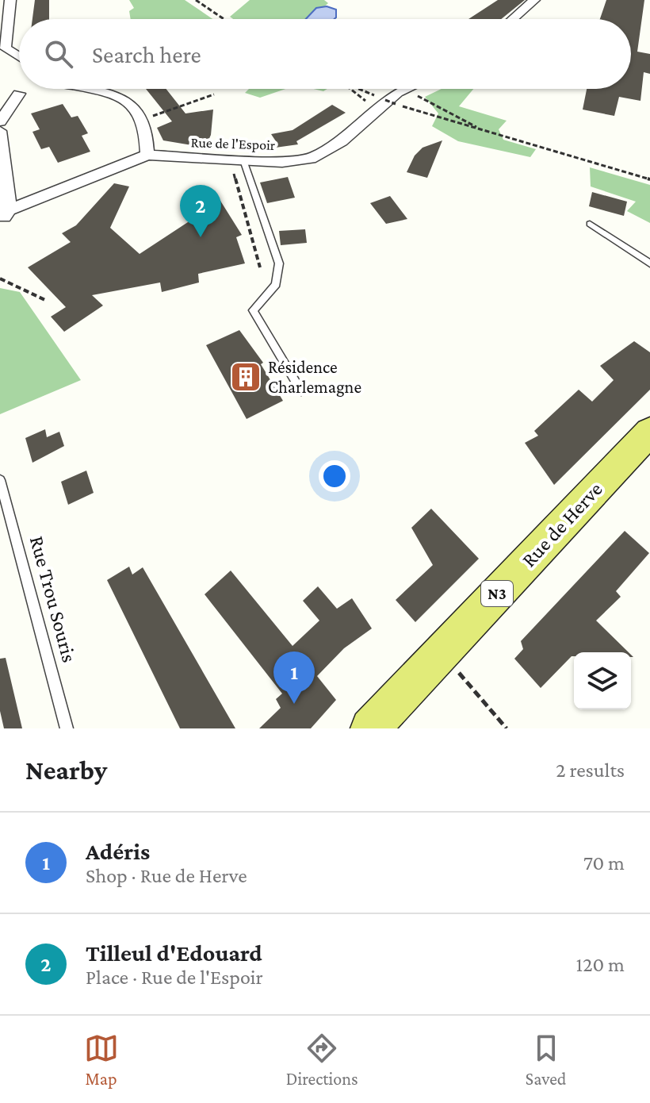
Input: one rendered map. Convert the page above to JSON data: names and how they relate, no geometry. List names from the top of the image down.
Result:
{
  "streets": {
    "main road": ["Rue de Herve", "N3"],
    "street": ["Rue de l'Espoir"],
    "lane": ["Rue Trou Souris"]
  },
  "places": {
    "building": ["Résidence Charlemagne"]
  },
  "page": {
    "search": "Search here",
    "pins": ["2", "1"],
    "heading": ["Nearby", "2 results"],
    "list": [
      {
        "mark": "1",
        "name": "Adéris",
        "note": "Shop · Rue de Herve",
        "value": "70 m"
      },
      {
        "mark": "2",
        "name": "Tilleul d'Edouard",
        "note": "Place · Rue de l'Espoir",
        "value": "120 m"
      }
    ],
    "nav": ["Map", "Directions", "Saved"]
  }
}
